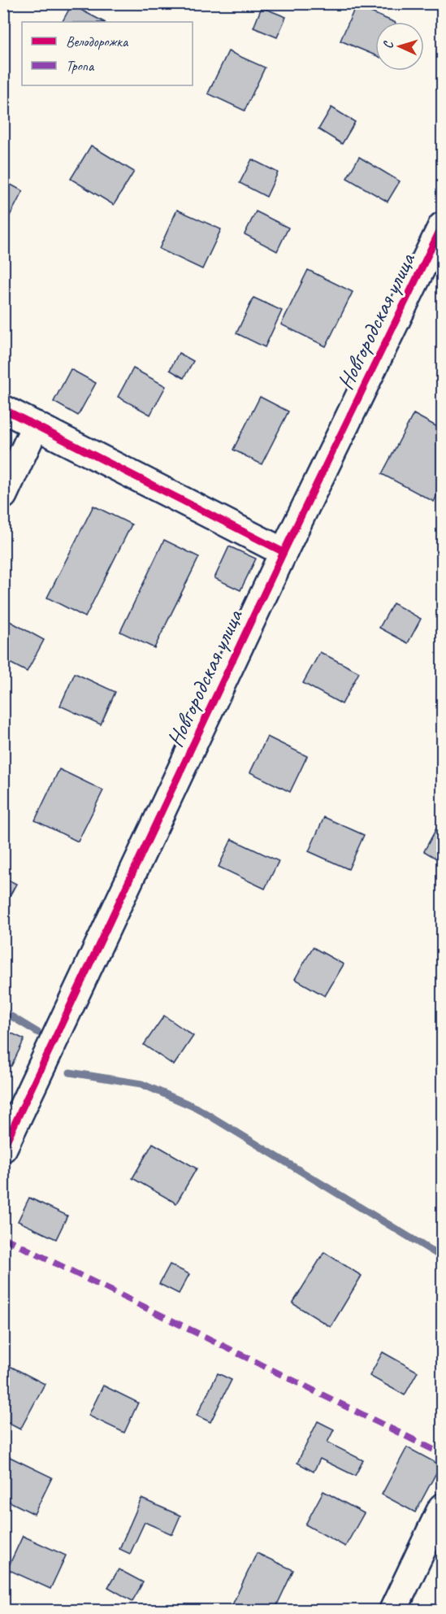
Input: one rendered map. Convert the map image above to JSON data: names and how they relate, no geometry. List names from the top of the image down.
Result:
{
  "streets": {
    "street": ["Новгородская улица"]
  },
  "legend": ["Велодорожка", "Тропа"],
  "north": "left"
}
